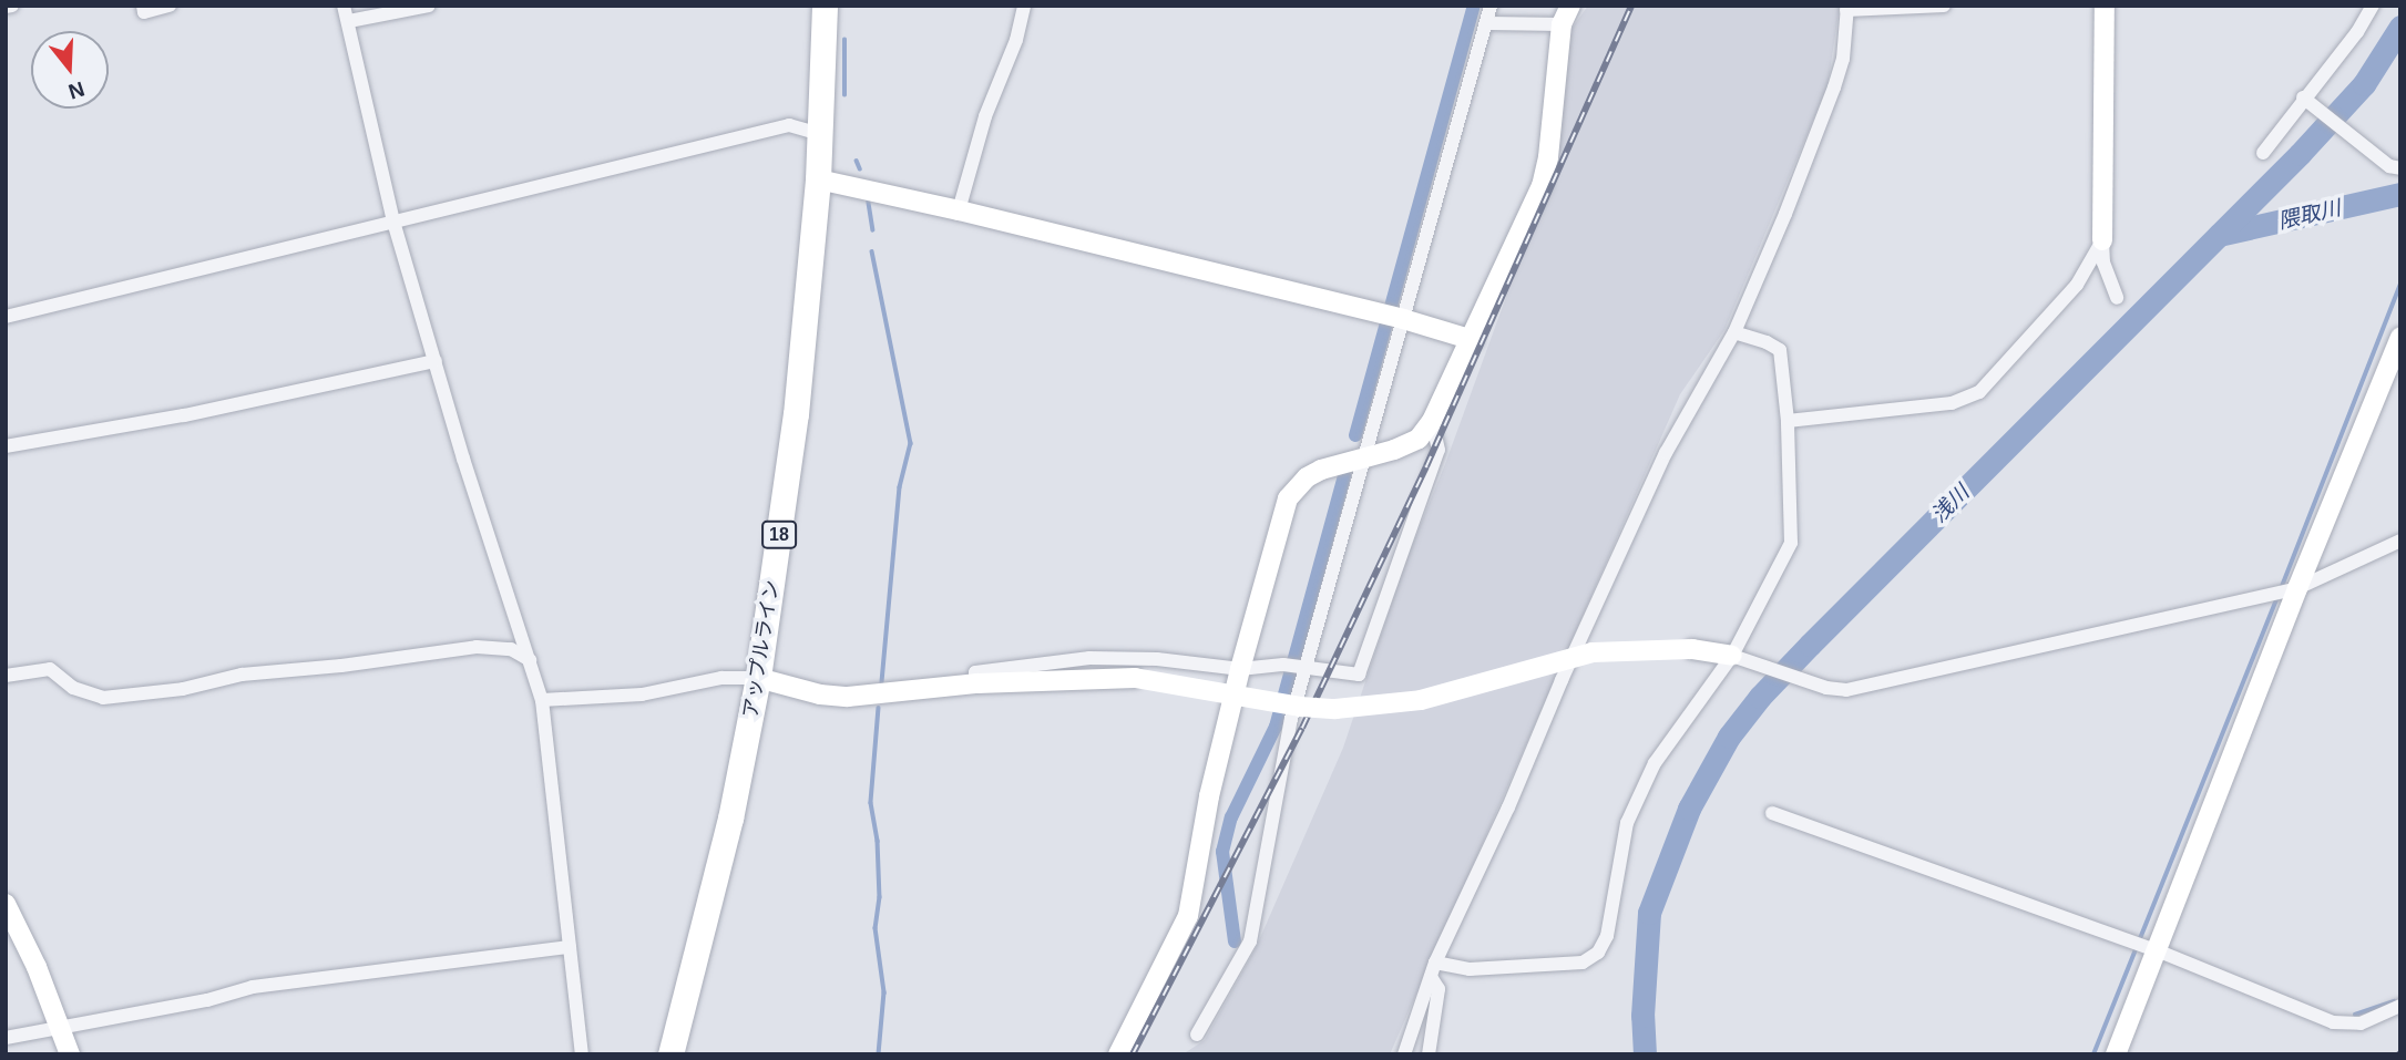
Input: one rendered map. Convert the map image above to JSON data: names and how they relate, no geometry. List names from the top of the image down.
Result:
{
  "streets": {
    "highway": ["18", "アップルライン"]
  },
  "water": ["隈取川", "浅川"],
  "north": "bottom"
}
